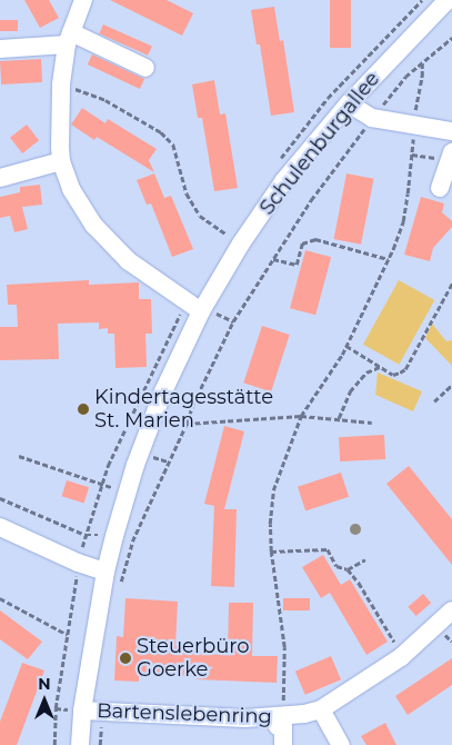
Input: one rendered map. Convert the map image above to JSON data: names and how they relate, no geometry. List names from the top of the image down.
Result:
{
  "streets": {
    "street": ["Schulenburgallee", "Bartenslebenring"]
  },
  "crossings": [
    ["Schulenburgallee", "Bartenslebenring"]
  ],
  "places": ["Kindertagesstätte St. Marien", "Steuerbüro Goerke"],
  "north": "top"
}
